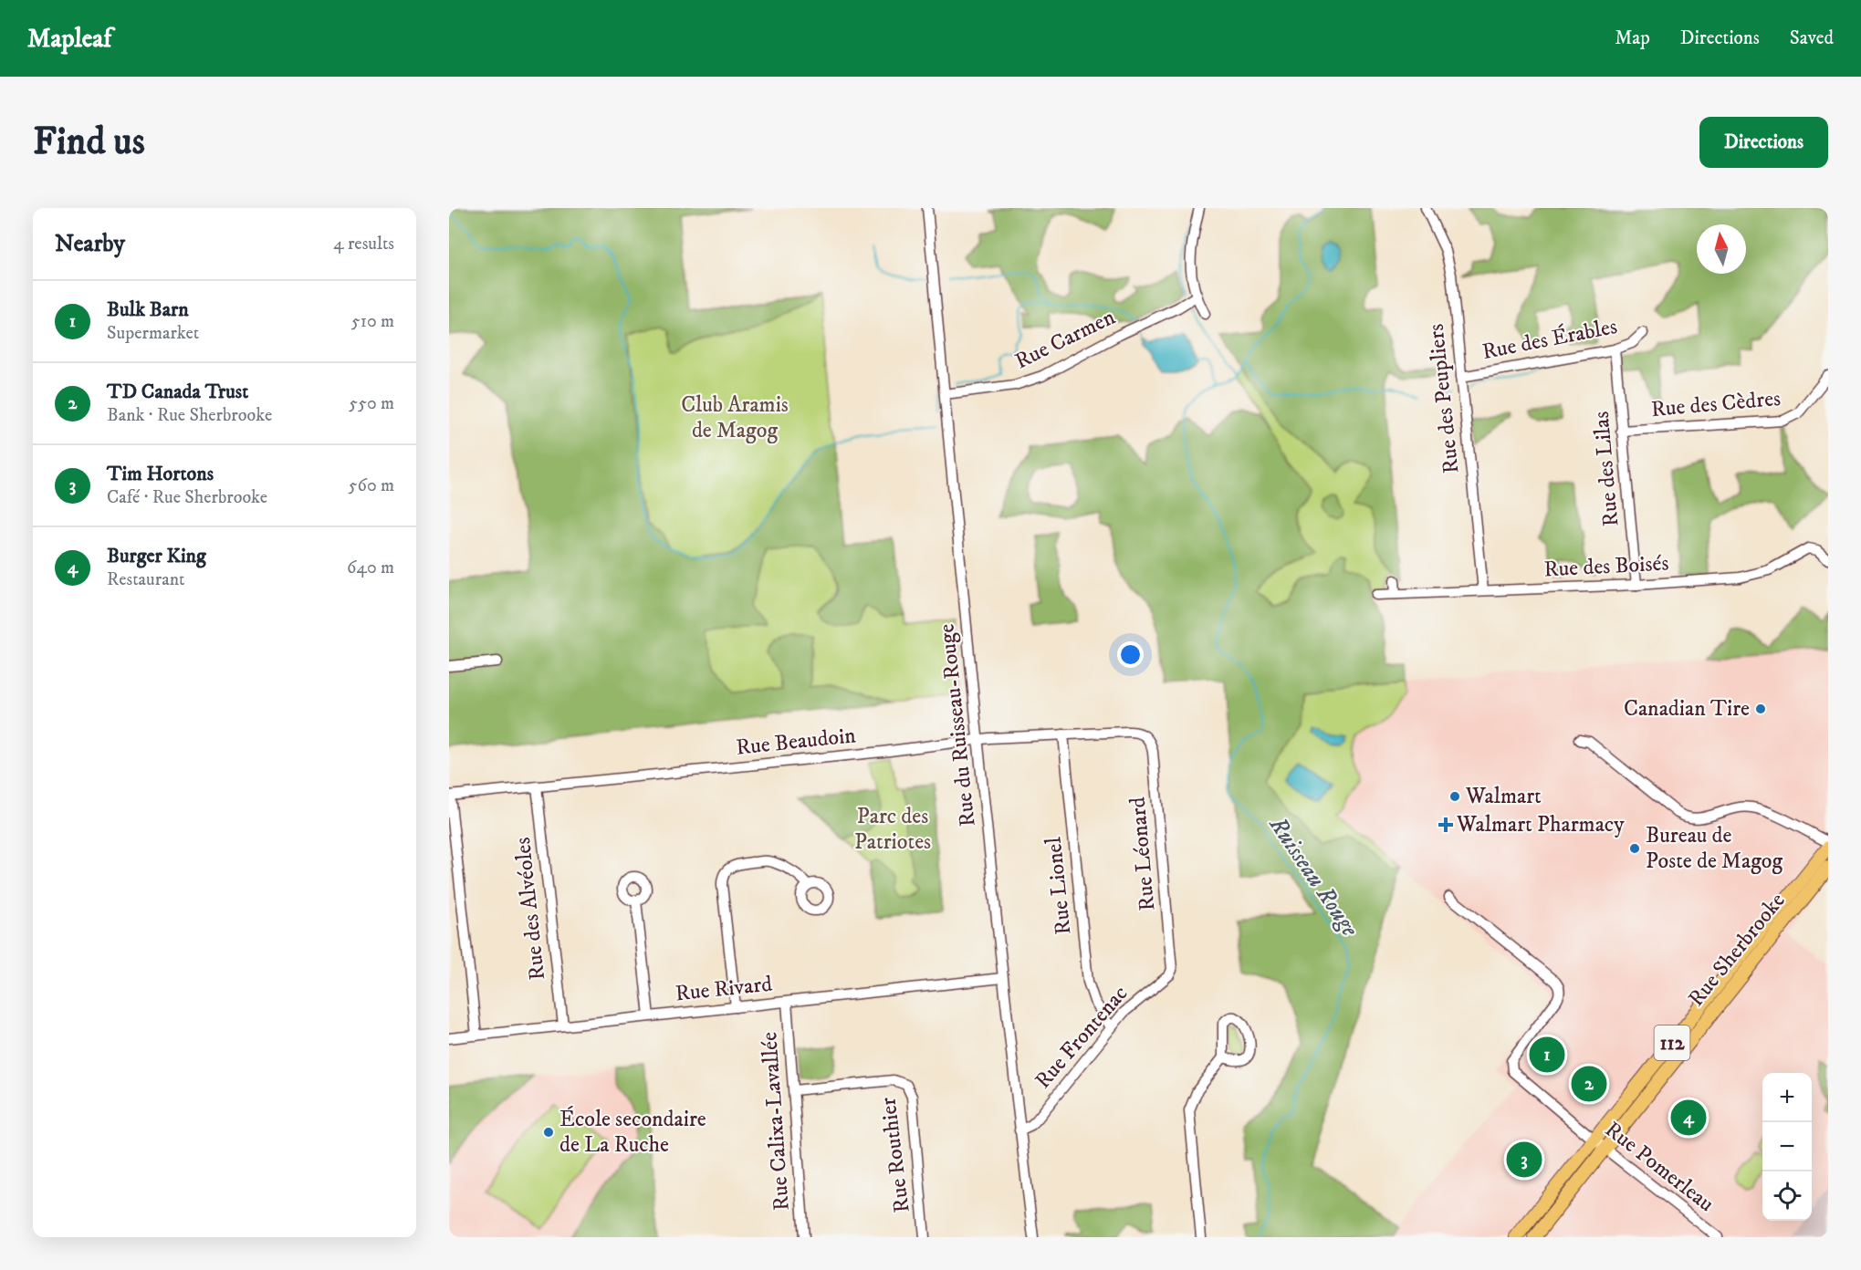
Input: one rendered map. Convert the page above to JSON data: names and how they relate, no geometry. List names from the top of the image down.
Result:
{
  "streets": {
    "main road": ["Rue Sherbrooke", "112"],
    "street": [
      "Rue Carmen",
      "Rue des Érables",
      "Rue des Peupliers",
      "Rue des Cèdres",
      "Rue des Lilas",
      "Rue des Boisés",
      "Rue du Ruisseau-Rouge",
      "Rue Beaudoin",
      "Rue Léonard",
      "Rue Lionel",
      "Rue des Alvéoles",
      "Rue Rivard",
      "Rue Frontenac",
      "Rue Calixa-Lavallée",
      "Rue Routhier",
      "Rue Pomerleau"
    ]
  },
  "crossings": [
    ["Rue Carmen", "Rue du Ruisseau-Rouge"],
    ["Rue des Érables", "Rue des Peupliers"],
    ["Rue des Érables", "Rue des Lilas"],
    ["Rue des Peupliers", "Rue des Boisés"],
    ["Rue des Cèdres", "Rue des Lilas"],
    ["Rue des Lilas", "Rue des Boisés"],
    ["Rue du Ruisseau-Rouge", "Rue Beaudoin"],
    ["Rue du Ruisseau-Rouge", "Rue Rivard"],
    ["Rue du Ruisseau-Rouge", "Rue Frontenac"],
    ["Rue Beaudoin", "Rue Léonard"],
    ["Rue Beaudoin", "Rue Lionel"],
    ["Rue Beaudoin", "Rue des Alvéoles"],
    ["Rue Léonard", "Rue Frontenac"],
    ["Rue Lionel", "Rue Frontenac"],
    ["Rue des Alvéoles", "Rue Rivard"],
    ["Rue Sherbrooke", "Rue Pomerleau"],
    ["Rue Rivard", "Rue Calixa-Lavallée"],
    ["Rue Calixa-Lavallée", "Rue Routhier"]
  ],
  "water": ["Ruisseau Rouge"],
  "parks": ["Club Aramis de Magog", "Parc des Patriotes"],
  "places": {
    "other": [
      "Canadian Tire",
      "Walmart",
      "Bureau de Poste de Magog",
      "École secondaire de La Ruche"
    ],
    "health": ["Walmart Pharmacy"]
  },
  "north": "top",
  "page": {
    "header": "Mapleaf",
    "nav": ["Map", "Directions", "Saved"],
    "buttons": "Directions",
    "title": "Find us",
    "heading": ["Nearby", "4 results"],
    "list": [
      {
        "mark": "1",
        "name": "Bulk Barn",
        "note": "Supermarket",
        "value": "510 m"
      },
      {
        "mark": "2",
        "name": "TD Canada Trust",
        "note": "Bank · Rue Sherbrooke",
        "value": "550 m"
      },
      {
        "mark": "3",
        "name": "Tim Hortons",
        "note": "Café · Rue Sherbrooke",
        "value": "560 m"
      },
      {
        "mark": "4",
        "name": "Burger King",
        "note": "Restaurant",
        "value": "640 m"
      }
    ],
    "pins": [
      "1",
      "2",
      "4",
      "3"
    ],
    "map_buttons": ["+", "−"]
  }
}
